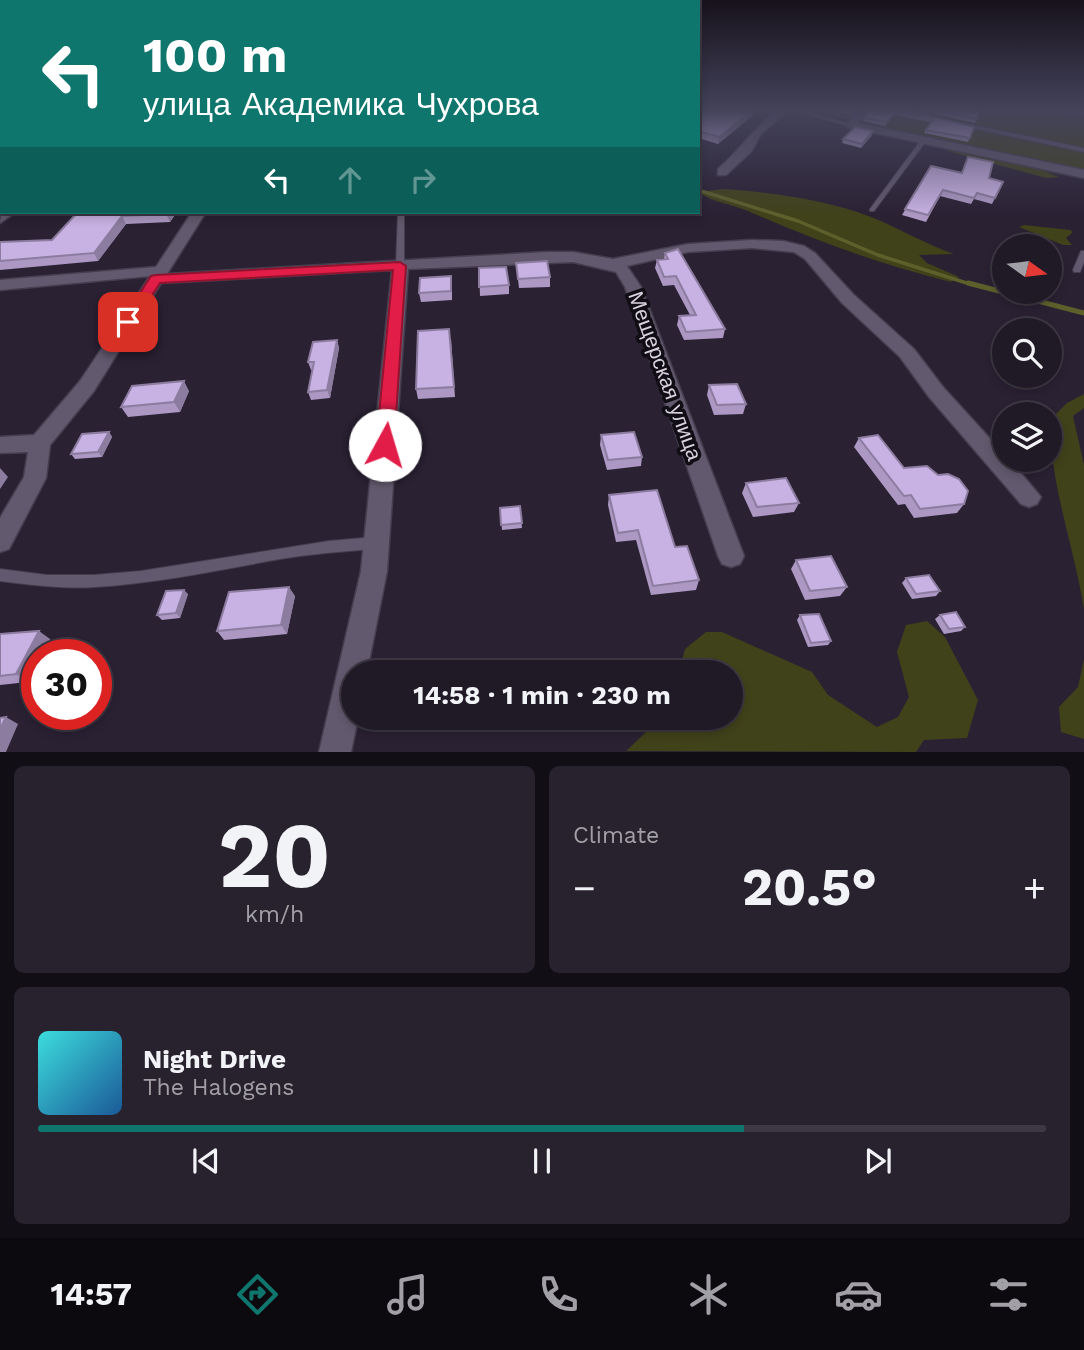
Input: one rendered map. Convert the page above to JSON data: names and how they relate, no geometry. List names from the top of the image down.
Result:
{
  "streets": {
    "street": ["Мещерская улица"]
  },
  "north": "right",
  "page": {
    "turn": ["100 m", "улица Академика Чухрова"],
    "limit": "30",
    "trip": "14:58 · 1 min · 230 m",
    "tile": [
      ["20", "km/h"],
      "Climate"
    ],
    "heat": ["−", "20.5°", "+"],
    "song": ["Night Drive", "The Halogens"],
    "tabs": "14:57"
  }
}
